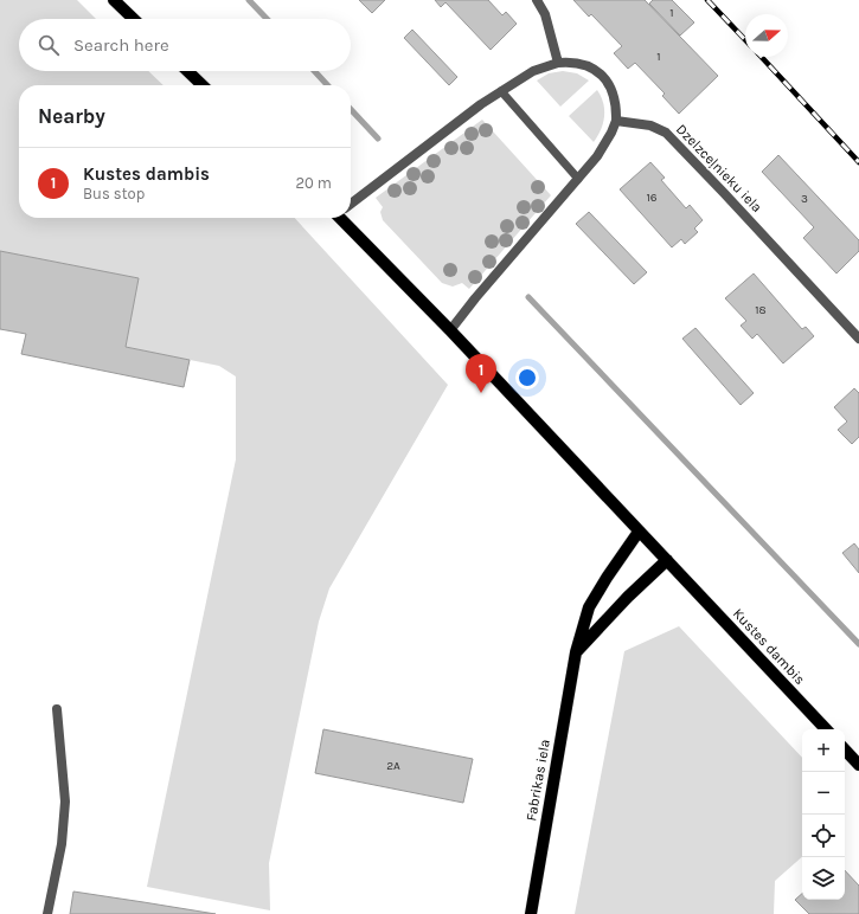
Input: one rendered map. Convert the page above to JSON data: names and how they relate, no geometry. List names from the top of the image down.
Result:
{
  "streets": {
    "main road": ["Kustes dambis", "Fabrikas iela"],
    "street": ["Dzelzceļnieku iela"]
  },
  "crossings": [
    ["Kustes dambis", "Fabrikas iela"]
  ],
  "house_numbers": [
    "1",
    "1",
    "16",
    "3",
    "18",
    "2A"
  ],
  "north": "right",
  "page": {
    "search": "Search here",
    "heading": "Nearby",
    "list": [
      {
        "mark": "1",
        "name": "Kustes dambis",
        "note": "Bus stop",
        "value": "20 m"
      }
    ],
    "pins": "1",
    "map_buttons": ["+", "−"]
  }
}
